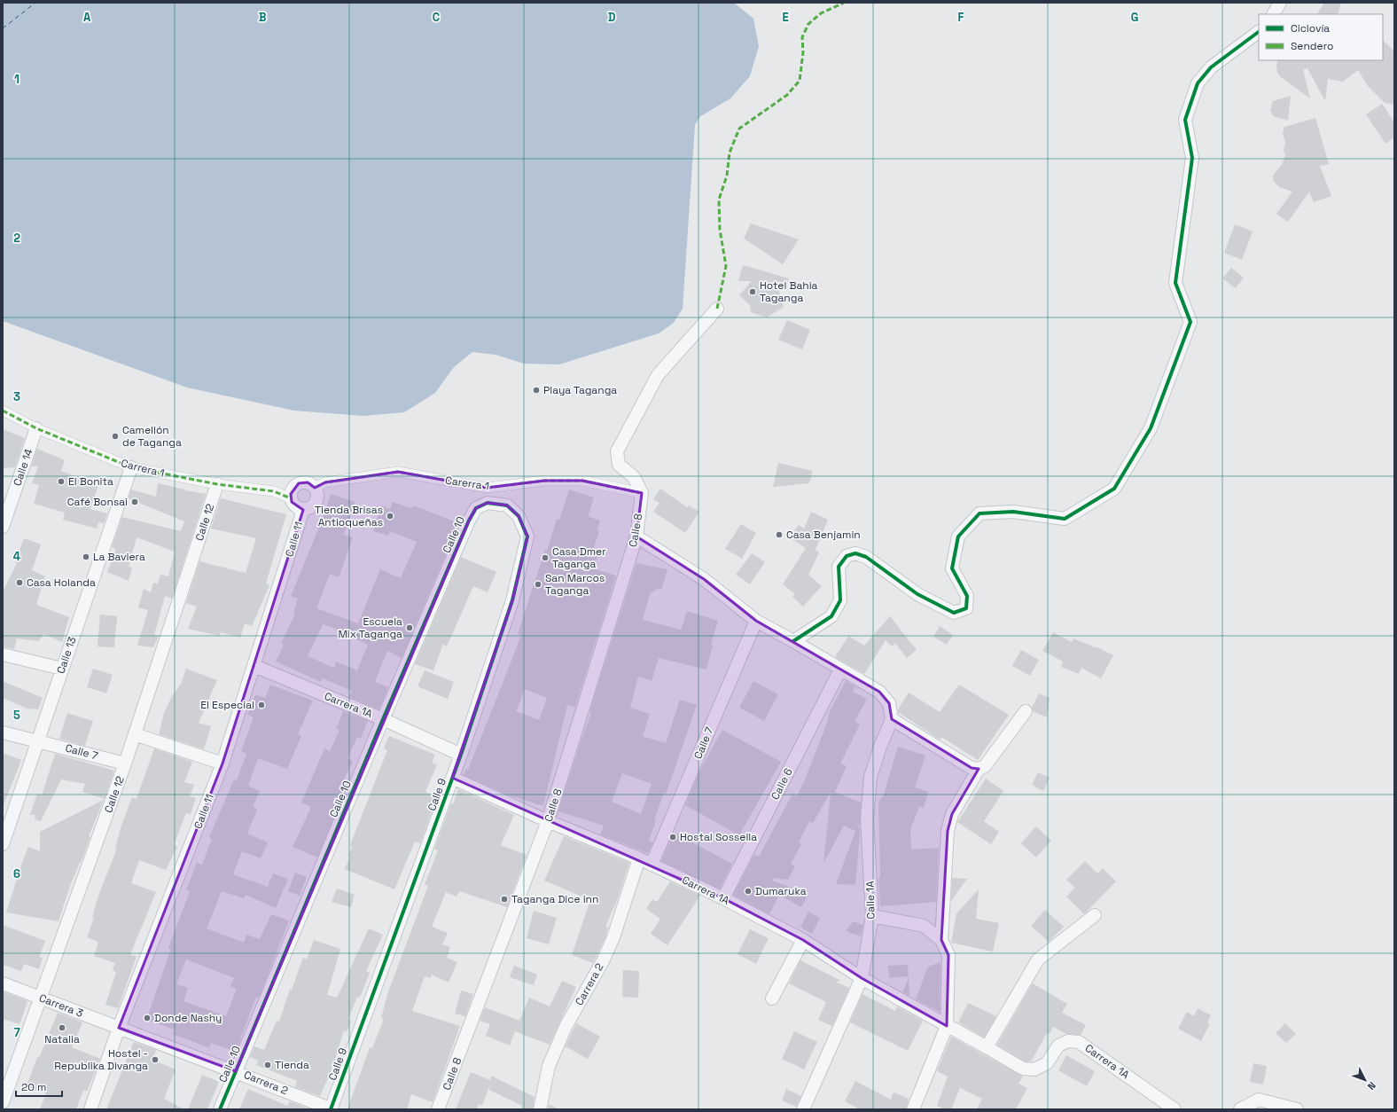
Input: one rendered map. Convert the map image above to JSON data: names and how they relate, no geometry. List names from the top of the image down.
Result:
{
  "streets": {
    "street": [
      "Calle 14",
      "Carrera 1",
      "Carerra 1",
      "Calle 12",
      "Calle 8",
      "Calle 10",
      "Calle 11",
      "Calle 13",
      "Carrera 1A",
      "Calle 7",
      "Calle 6",
      "Calle 9",
      "Calle 1A",
      "Carrera 2",
      "Carrera 3"
    ]
  },
  "crossings": [
    ["Calle 14", "Carrera 1"],
    ["Carrera 1", "Carerra 1"],
    ["Carrera 1", "Calle 12"],
    ["Carrera 1", "Calle 11"],
    ["Carrera 1", "Calle 13"],
    ["Carerra 1", "Calle 8"],
    ["Carerra 1", "Calle 11"],
    ["Calle 12", "Calle 7"],
    ["Calle 12", "Carrera 3"],
    ["Calle 8", "Carrera 1A"],
    ["Calle 10", "Carrera 1A"],
    ["Calle 10", "Calle 9"],
    ["Calle 10", "Carrera 2"],
    ["Calle 11", "Carrera 1A"],
    ["Calle 11", "Carrera 2"],
    ["Calle 11", "Carrera 3"],
    ["Calle 13", "Calle 7"],
    ["Carrera 1A", "Calle 7"],
    ["Carrera 1A", "Calle 6"],
    ["Carrera 1A", "Calle 9"],
    ["Carrera 1A", "Calle 1A"],
    ["Carrera 1A", "Carrera 2"],
    ["Calle 9", "Carrera 2"],
    ["Carrera 2", "Carrera 3"]
  ],
  "places": [
    "Hotel Bahia Taganga",
    "Playa Taganga",
    "Camellón de Taganga",
    "El Bonita",
    "Café Bonsai",
    "Tienda Brisas Antioqueñas",
    "Casa Benjamin",
    "La Baviera",
    "Casa Dmer Taganga",
    "Casa Holanda",
    "San Marcos Taganga",
    "Escuela Mix Taganga",
    "El Especial",
    "Hostal Sossella",
    "Dumaruka",
    "Taganga Dice inn",
    "Donde Nashy",
    "Natalia",
    "Hostel - Republika Divanga",
    "Tienda"
  ],
  "legend": ["Ciclovía", "Sendero"],
  "scale_bar": "20 m",
  "north": "bottom right",
  "grid": {
    "columns": [
      "A",
      "B",
      "C",
      "D",
      "E",
      "F",
      "G"
    ],
    "rows": [
      "1",
      "2",
      "3",
      "4",
      "5",
      "6",
      "7"
    ]
  }
}
